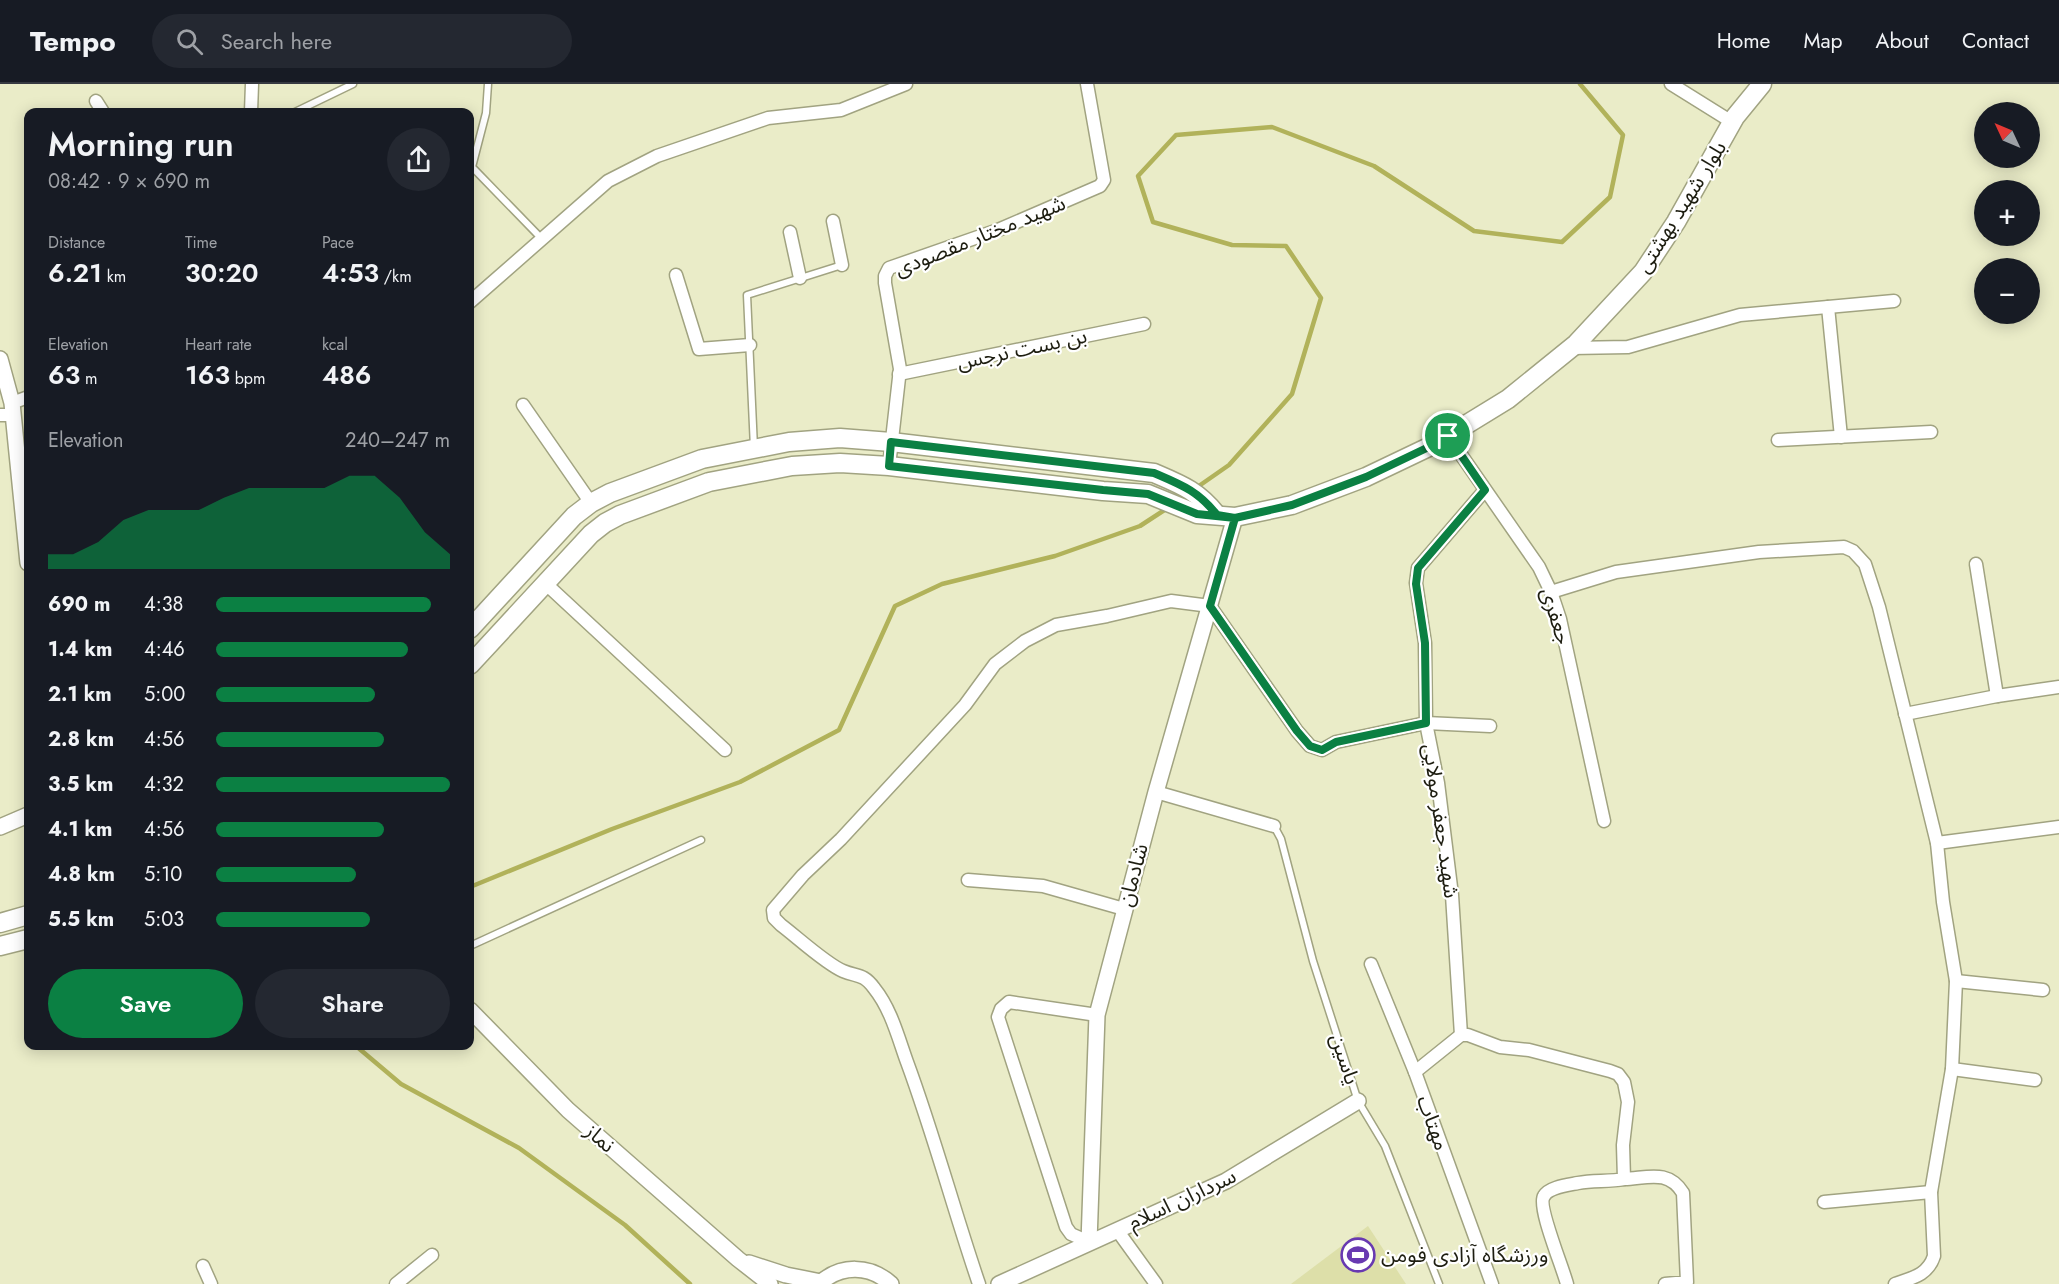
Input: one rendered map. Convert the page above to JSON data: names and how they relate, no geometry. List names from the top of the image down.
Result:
{
  "streets": {
    "main road": ["بلوار شهید بهشتی"],
    "street": [
      "شهید مختار مقصودی",
      "بن بست نرجس",
      "جعفری",
      "شهید جعفر مولایی",
      "شادمان",
      "مهتاب",
      "نماز",
      "سرداران اسلام"
    ],
    "lane": ["یاسین"]
  },
  "crossings": [
    ["بلوار شهید بهشتی", "جعفری"],
    ["بلوار شهید بهشتی", "شادمان"],
    ["شهید مختار مقصودی", "بن بست نرجس"],
    ["جعفری", "شهید جعفر مولایی"],
    ["شادمان", "سرداران اسلام"],
    ["یاسین", "سرداران اسلام"]
  ],
  "places": {
    "sports": ["ورزشگاه آزادی فومن"]
  },
  "north": "top left",
  "page": {
    "header": "Tempo",
    "search": "Search here",
    "nav": [
      "Home",
      "Map",
      "About",
      "Contact"
    ],
    "map_buttons": ["+", "−"],
    "heading": ["Morning run", "08:42 · 9 × 690 m"],
    "stats": [
      ["Distance", "6.21 km"],
      ["Time", "30:20"],
      ["Pace", "4:53 /km"],
      ["Elevation", "63 m"],
      ["Heart rate", "163 bpm"],
      ["kcal", "486"]
    ],
    "chart": ["Elevation", "240–247 m"],
    "list": [
      {
        "name": "690 m",
        "note": "4:38"
      },
      {
        "name": "1.4 km",
        "note": "4:46"
      },
      {
        "name": "2.1 km",
        "note": "5:00"
      },
      {
        "name": "2.8 km",
        "note": "4:56"
      },
      {
        "name": "3.5 km",
        "note": "4:32"
      },
      {
        "name": "4.1 km",
        "note": "4:56"
      },
      {
        "name": "4.8 km",
        "note": "5:10"
      },
      {
        "name": "5.5 km",
        "note": "5:03"
      }
    ],
    "buttons": ["Save", "Share"]
  }
}
